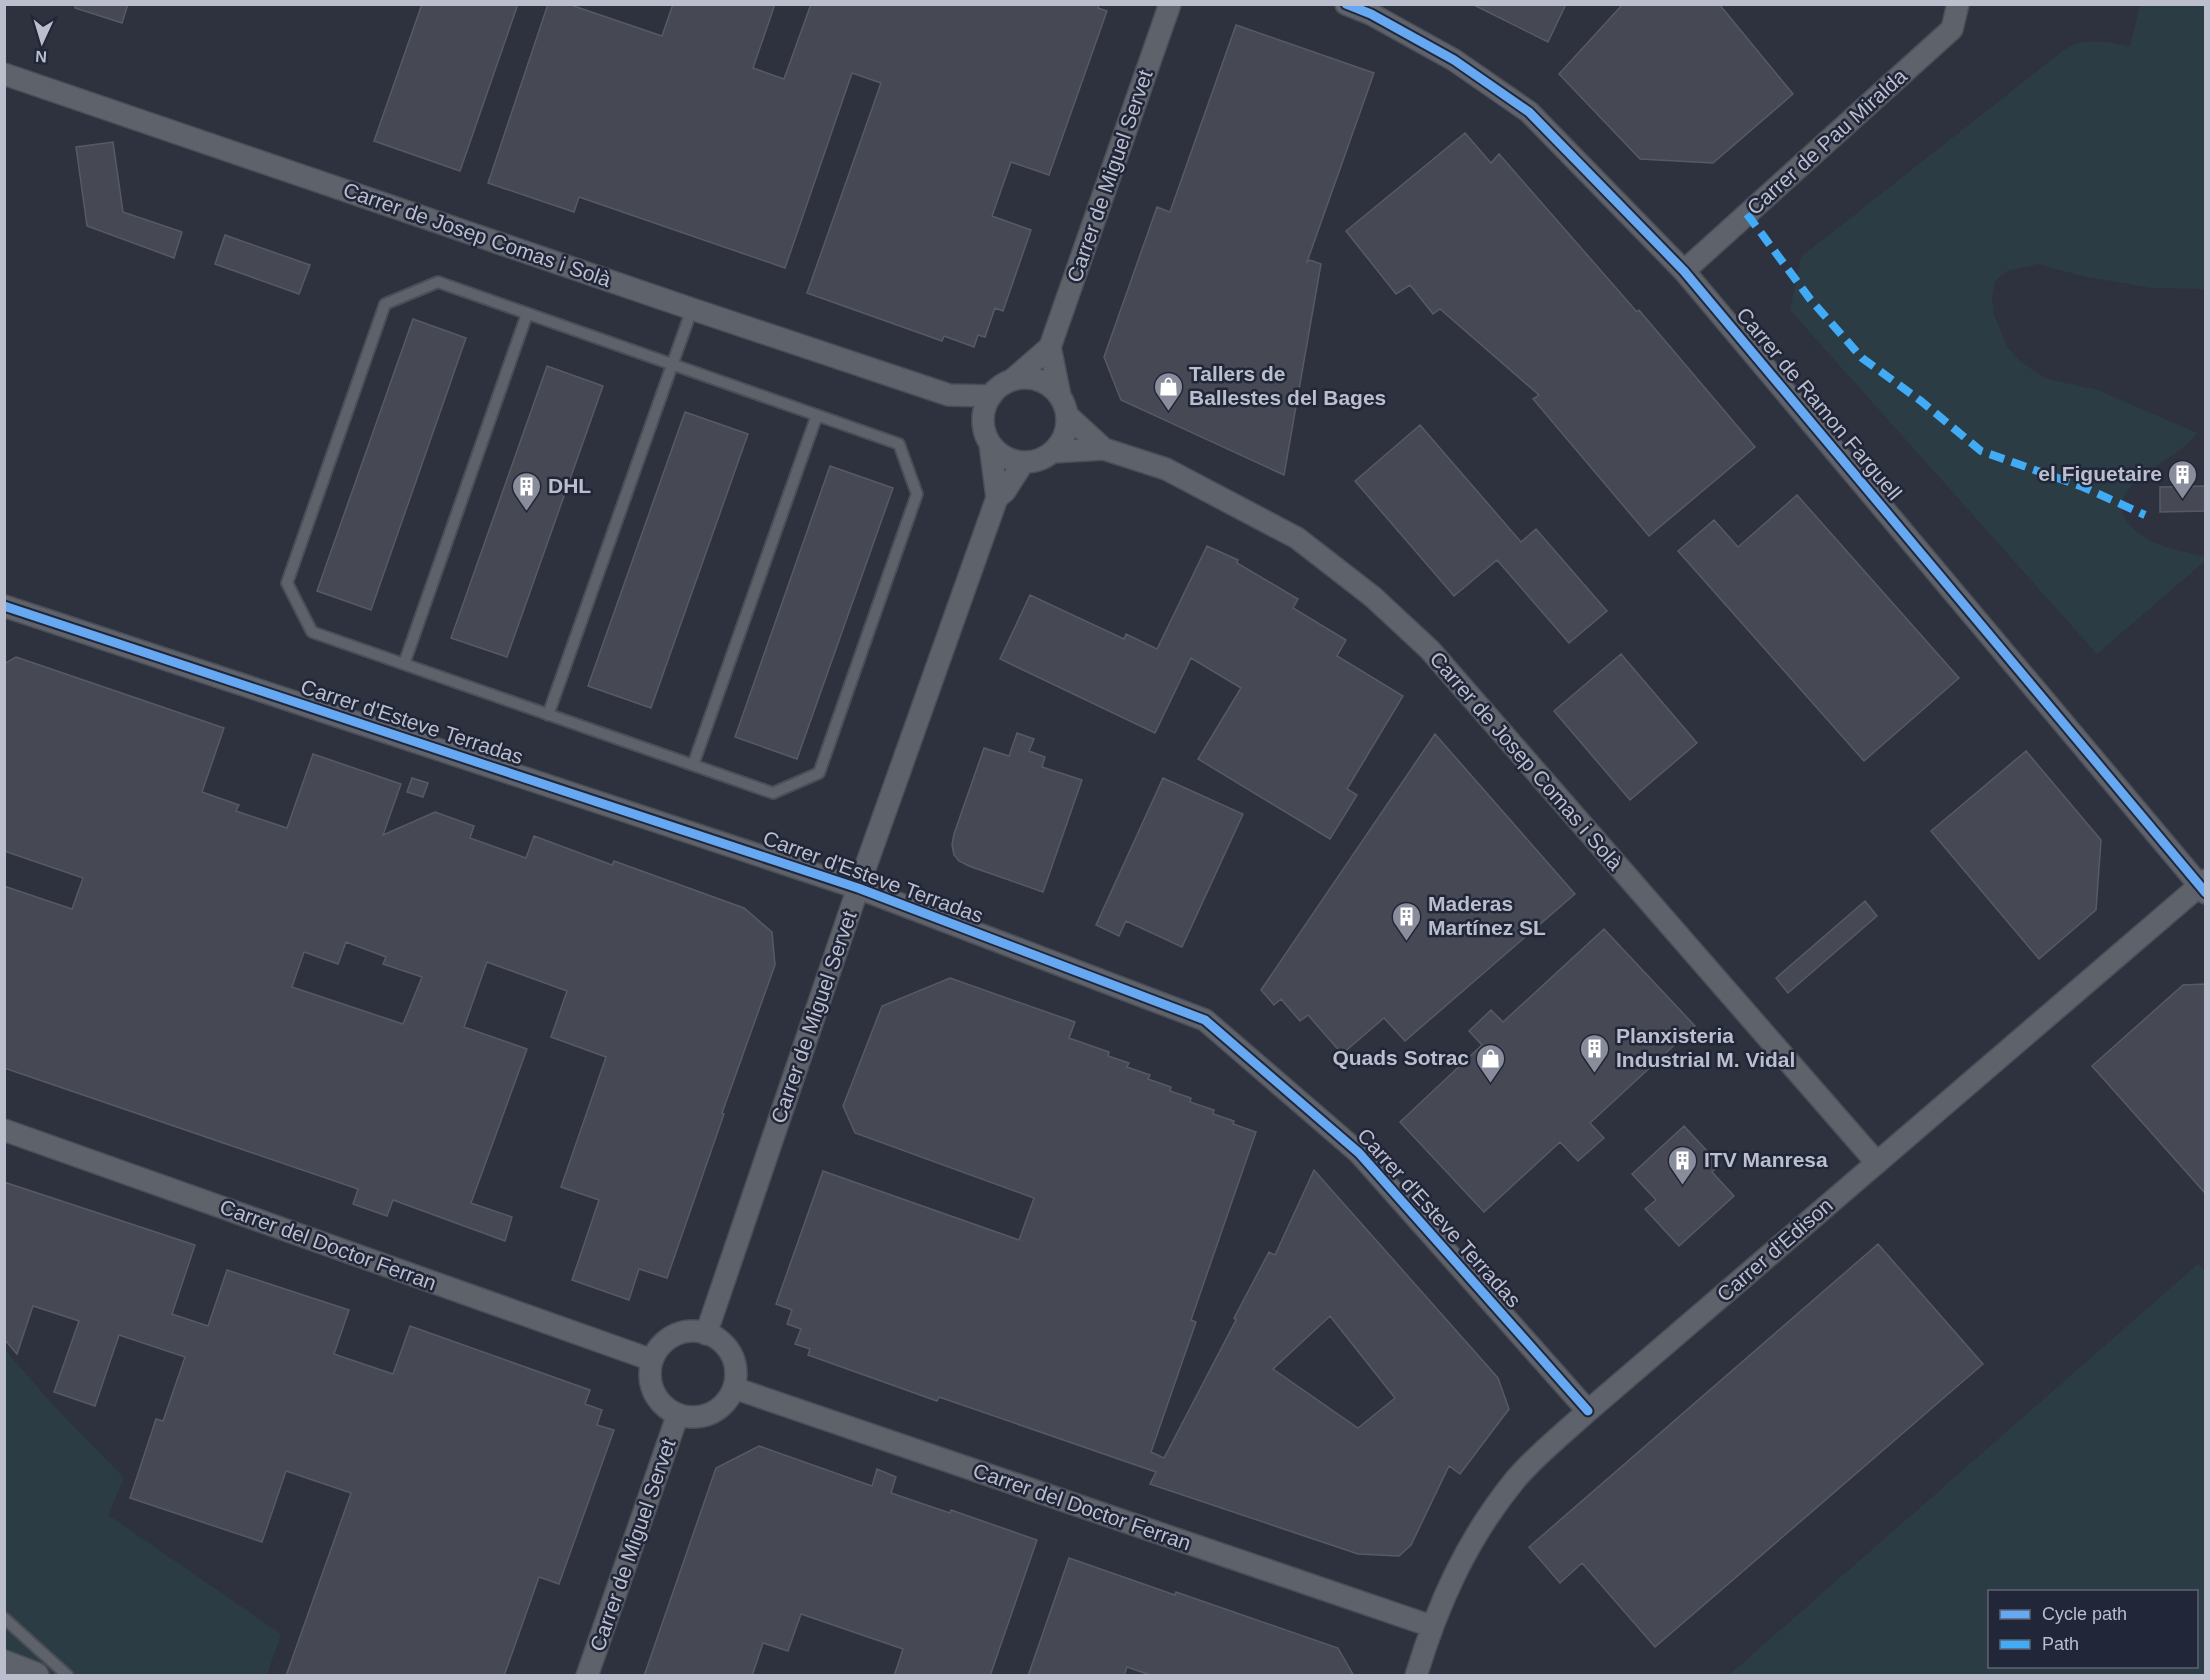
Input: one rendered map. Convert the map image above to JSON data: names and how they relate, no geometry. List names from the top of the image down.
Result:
{
  "streets": {
    "street": [
      "Carrer de Pau Miralda",
      "Carrer de Miguel Servet",
      "Carrer de Josep Comas i Solà",
      "Carrer de Ramon Farguell",
      "Carrer d'Esteve Terradas",
      "Carrer del Doctor Ferran",
      "Carrer d'Edison"
    ]
  },
  "crossings": [
    ["Carrer de Pau Miralda", "Carrer de Ramon Farguell"],
    ["Carrer de Miguel Servet", "Carrer de Josep Comas i Solà"],
    ["Carrer de Miguel Servet", "Carrer d'Esteve Terradas"],
    ["Carrer de Miguel Servet", "Carrer del Doctor Ferran"],
    ["Carrer de Josep Comas i Solà", "Carrer d'Edison"],
    ["Carrer de Ramon Farguell", "Carrer d'Edison"],
    ["Carrer d'Esteve Terradas", "Carrer d'Edison"],
    ["Carrer del Doctor Ferran", "Carrer d'Edison"]
  ],
  "places": {
    "shop": ["Tallers de Ballestes del Bages", "Quads Sotrac"],
    "building": [
      "el Figuetaire",
      "DHL",
      "Maderas Martínez SL",
      "Planxisteria Industrial M. Vidal",
      "ITV Manresa"
    ]
  },
  "legend": ["Cycle path", "Path"],
  "north": "bottom"
}
